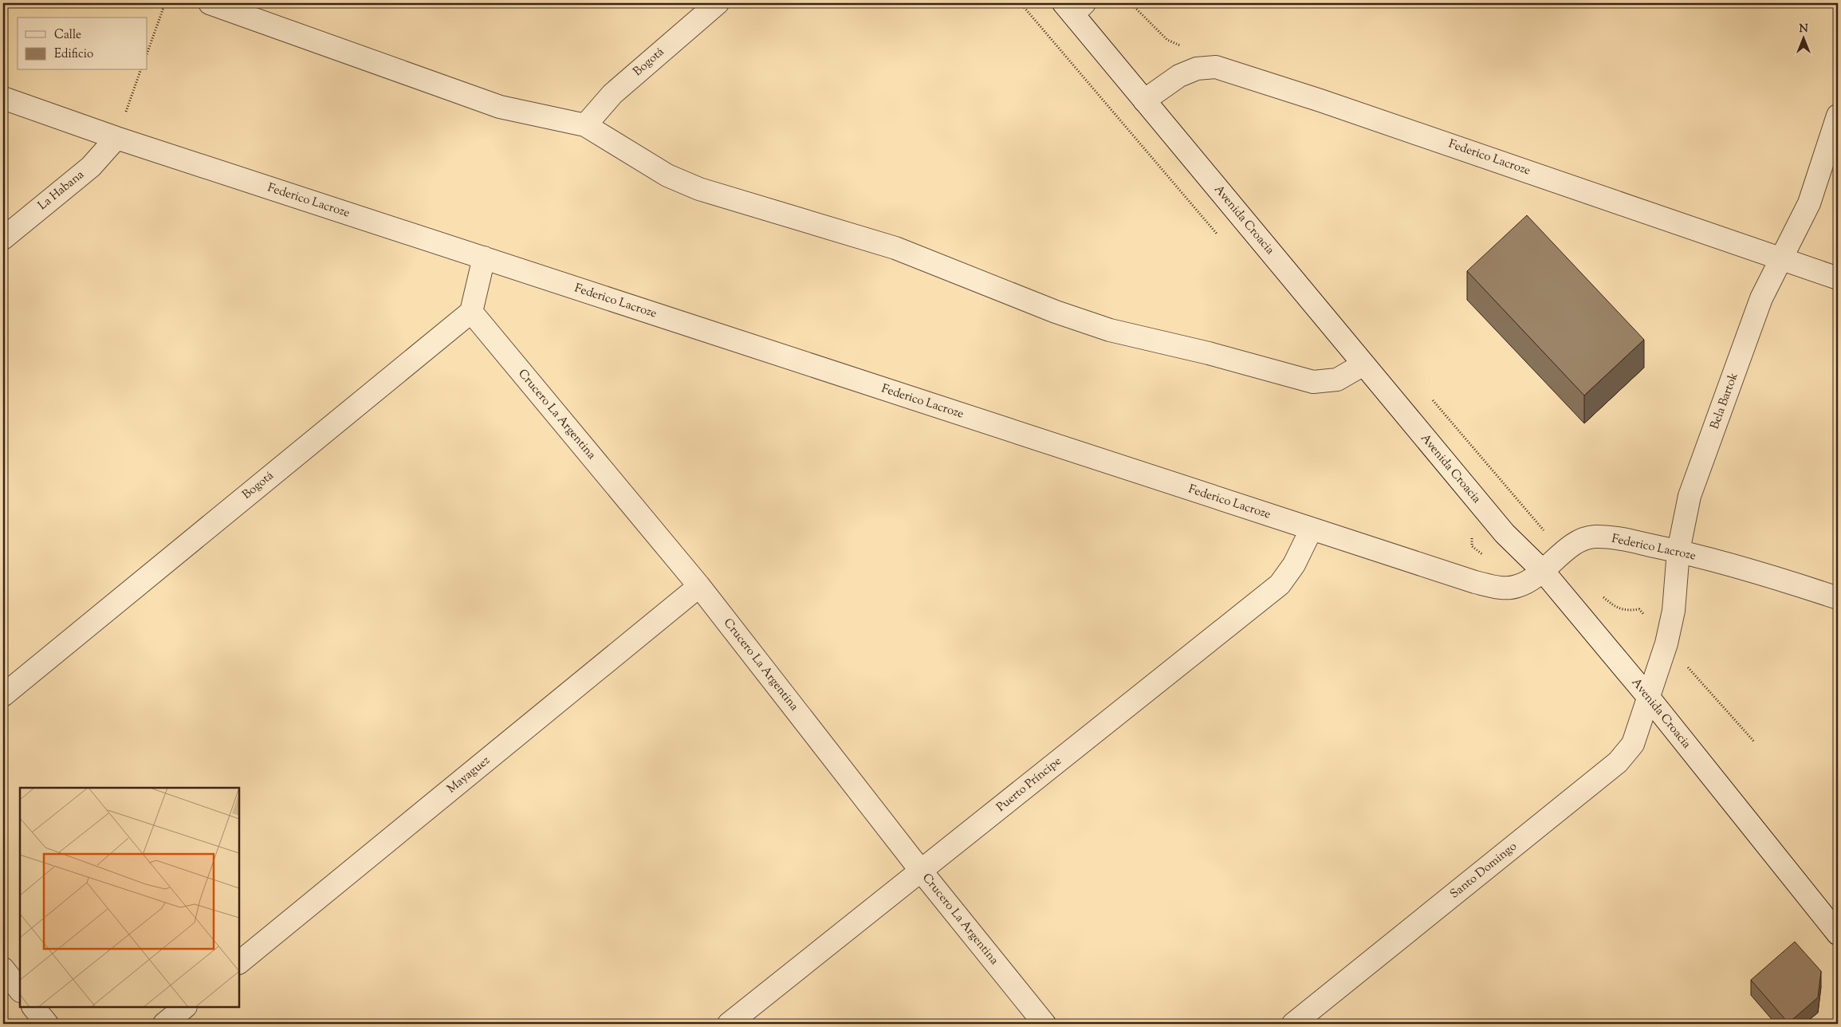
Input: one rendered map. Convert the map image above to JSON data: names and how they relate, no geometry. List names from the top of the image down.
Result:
{
  "streets": {
    "street": [
      "Bogotá",
      "Federico Lacroze",
      "La Habana",
      "Avenida Croacia",
      "Bela Bartok",
      "Crucero La Argentina",
      "Mayaguez",
      "Puerto Príncipe",
      "Santo Domingo"
    ]
  },
  "crossings": [
    ["Bogotá", "Crucero La Argentina"],
    ["Federico Lacroze", "La Habana"],
    ["Federico Lacroze", "Avenida Croacia"],
    ["Federico Lacroze", "Bela Bartok"],
    ["Federico Lacroze", "Puerto Príncipe"],
    ["Avenida Croacia", "Bela Bartok"],
    ["Avenida Croacia", "Santo Domingo"],
    ["Bela Bartok", "Santo Domingo"],
    ["Crucero La Argentina", "Mayaguez"],
    ["Crucero La Argentina", "Puerto Príncipe"]
  ],
  "legend": ["Calle", "Edificio"],
  "north": "top"
}
